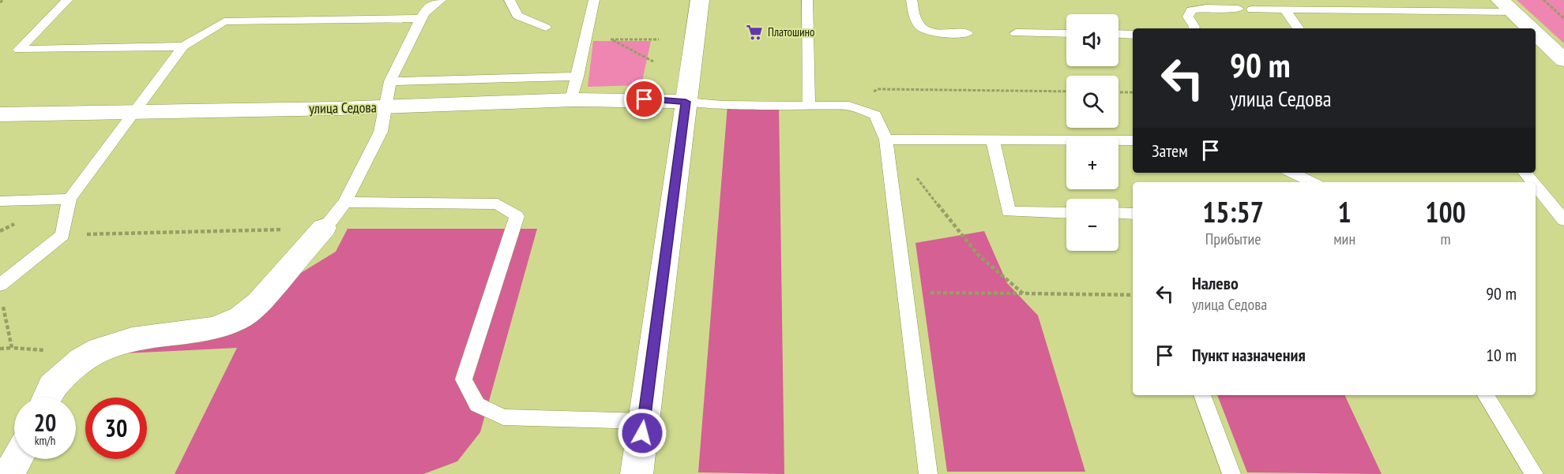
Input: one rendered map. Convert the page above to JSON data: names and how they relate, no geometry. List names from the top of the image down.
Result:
{
  "streets": {
    "street": ["улица Седова"]
  },
  "places": {
    "supermarket": ["Платошино"]
  },
  "page": {
    "map_buttons": ["+", "−"],
    "turn": ["90 m", "улица Седова"],
    "then": "Затем",
    "eta": [
      "15:57",
      "Прибытие",
      "1",
      "мин",
      "100",
      "m"
    ],
    "list": [
      {
        "name": "Налево",
        "note": "улица Седова",
        "value": "90 m"
      },
      {
        "name": "Пункт назначения",
        "value": "10 m"
      }
    ],
    "speed": "20 km/h",
    "limit": "30"
  }
}
